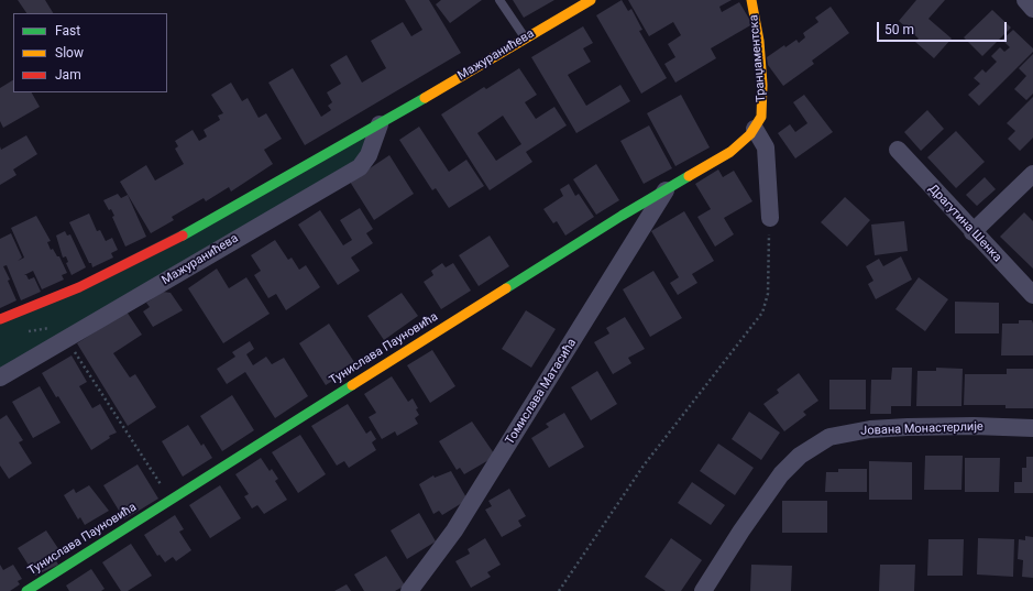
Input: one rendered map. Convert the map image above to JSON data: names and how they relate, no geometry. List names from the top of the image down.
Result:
{
  "streets": {
    "street": [
      "Мажуранићева",
      "Транџаментска",
      "Драгутина Шенка",
      "Тунислава Пауновића",
      "Томислава Матасића",
      "Јована Монастерлије"
    ]
  },
  "crossings": [
    ["Транџаментска", "Тунислава Пауновића"],
    ["Тунислава Пауновића", "Томислава Матасића"]
  ],
  "legend": ["Fast", "Slow", "Jam"],
  "scale_bar": "50 m"
}
